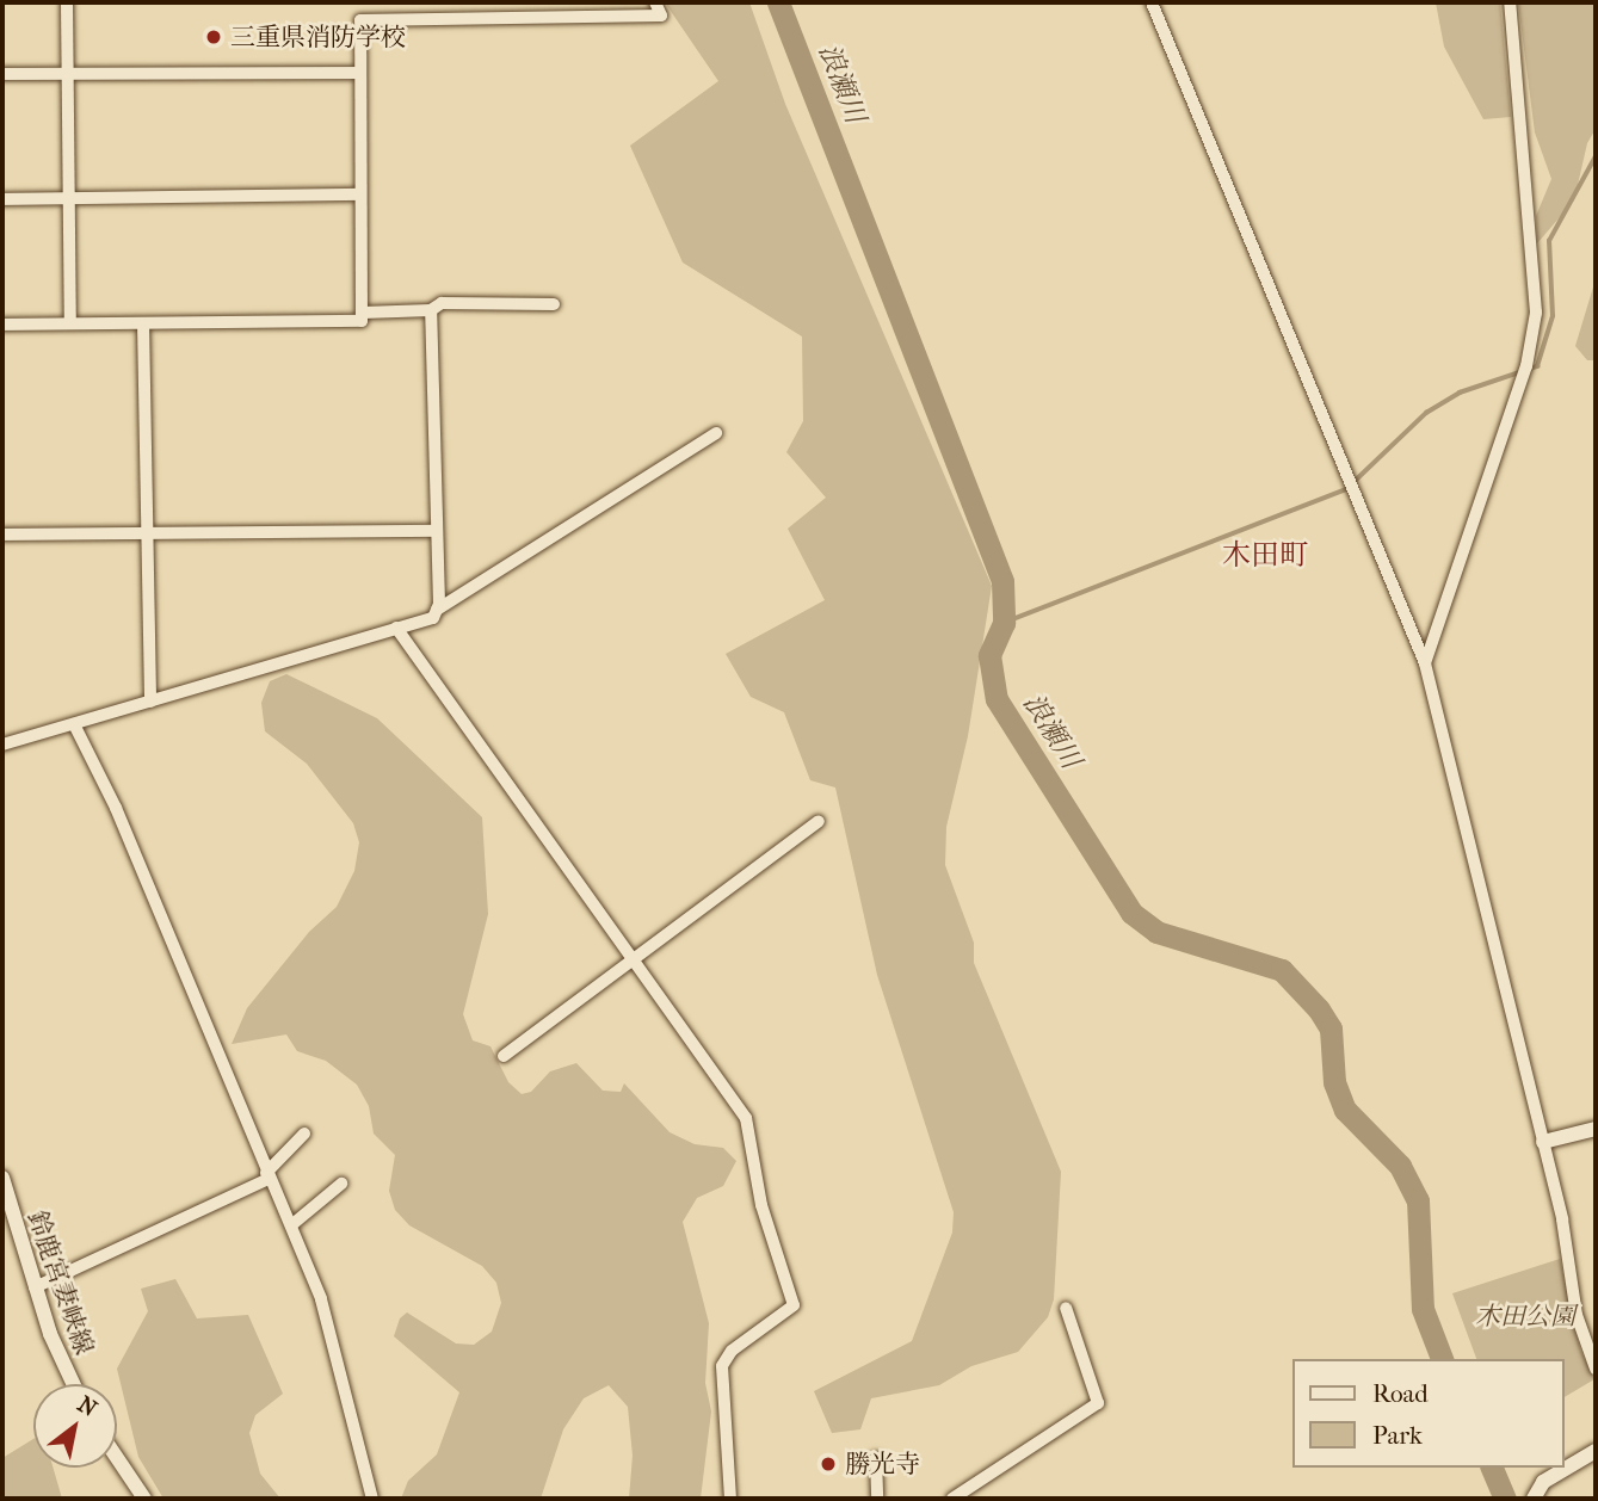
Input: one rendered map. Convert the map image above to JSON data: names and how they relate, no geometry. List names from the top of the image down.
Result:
{
  "streets": {
    "main road": ["鈴鹿宮妻峡線"]
  },
  "districts": ["木田町"],
  "water": ["浪瀬川"],
  "parks": ["木田公園"],
  "places": ["三重県消防学校", "勝光寺"],
  "legend": ["Road", "Park"],
  "north": "top right"
}
